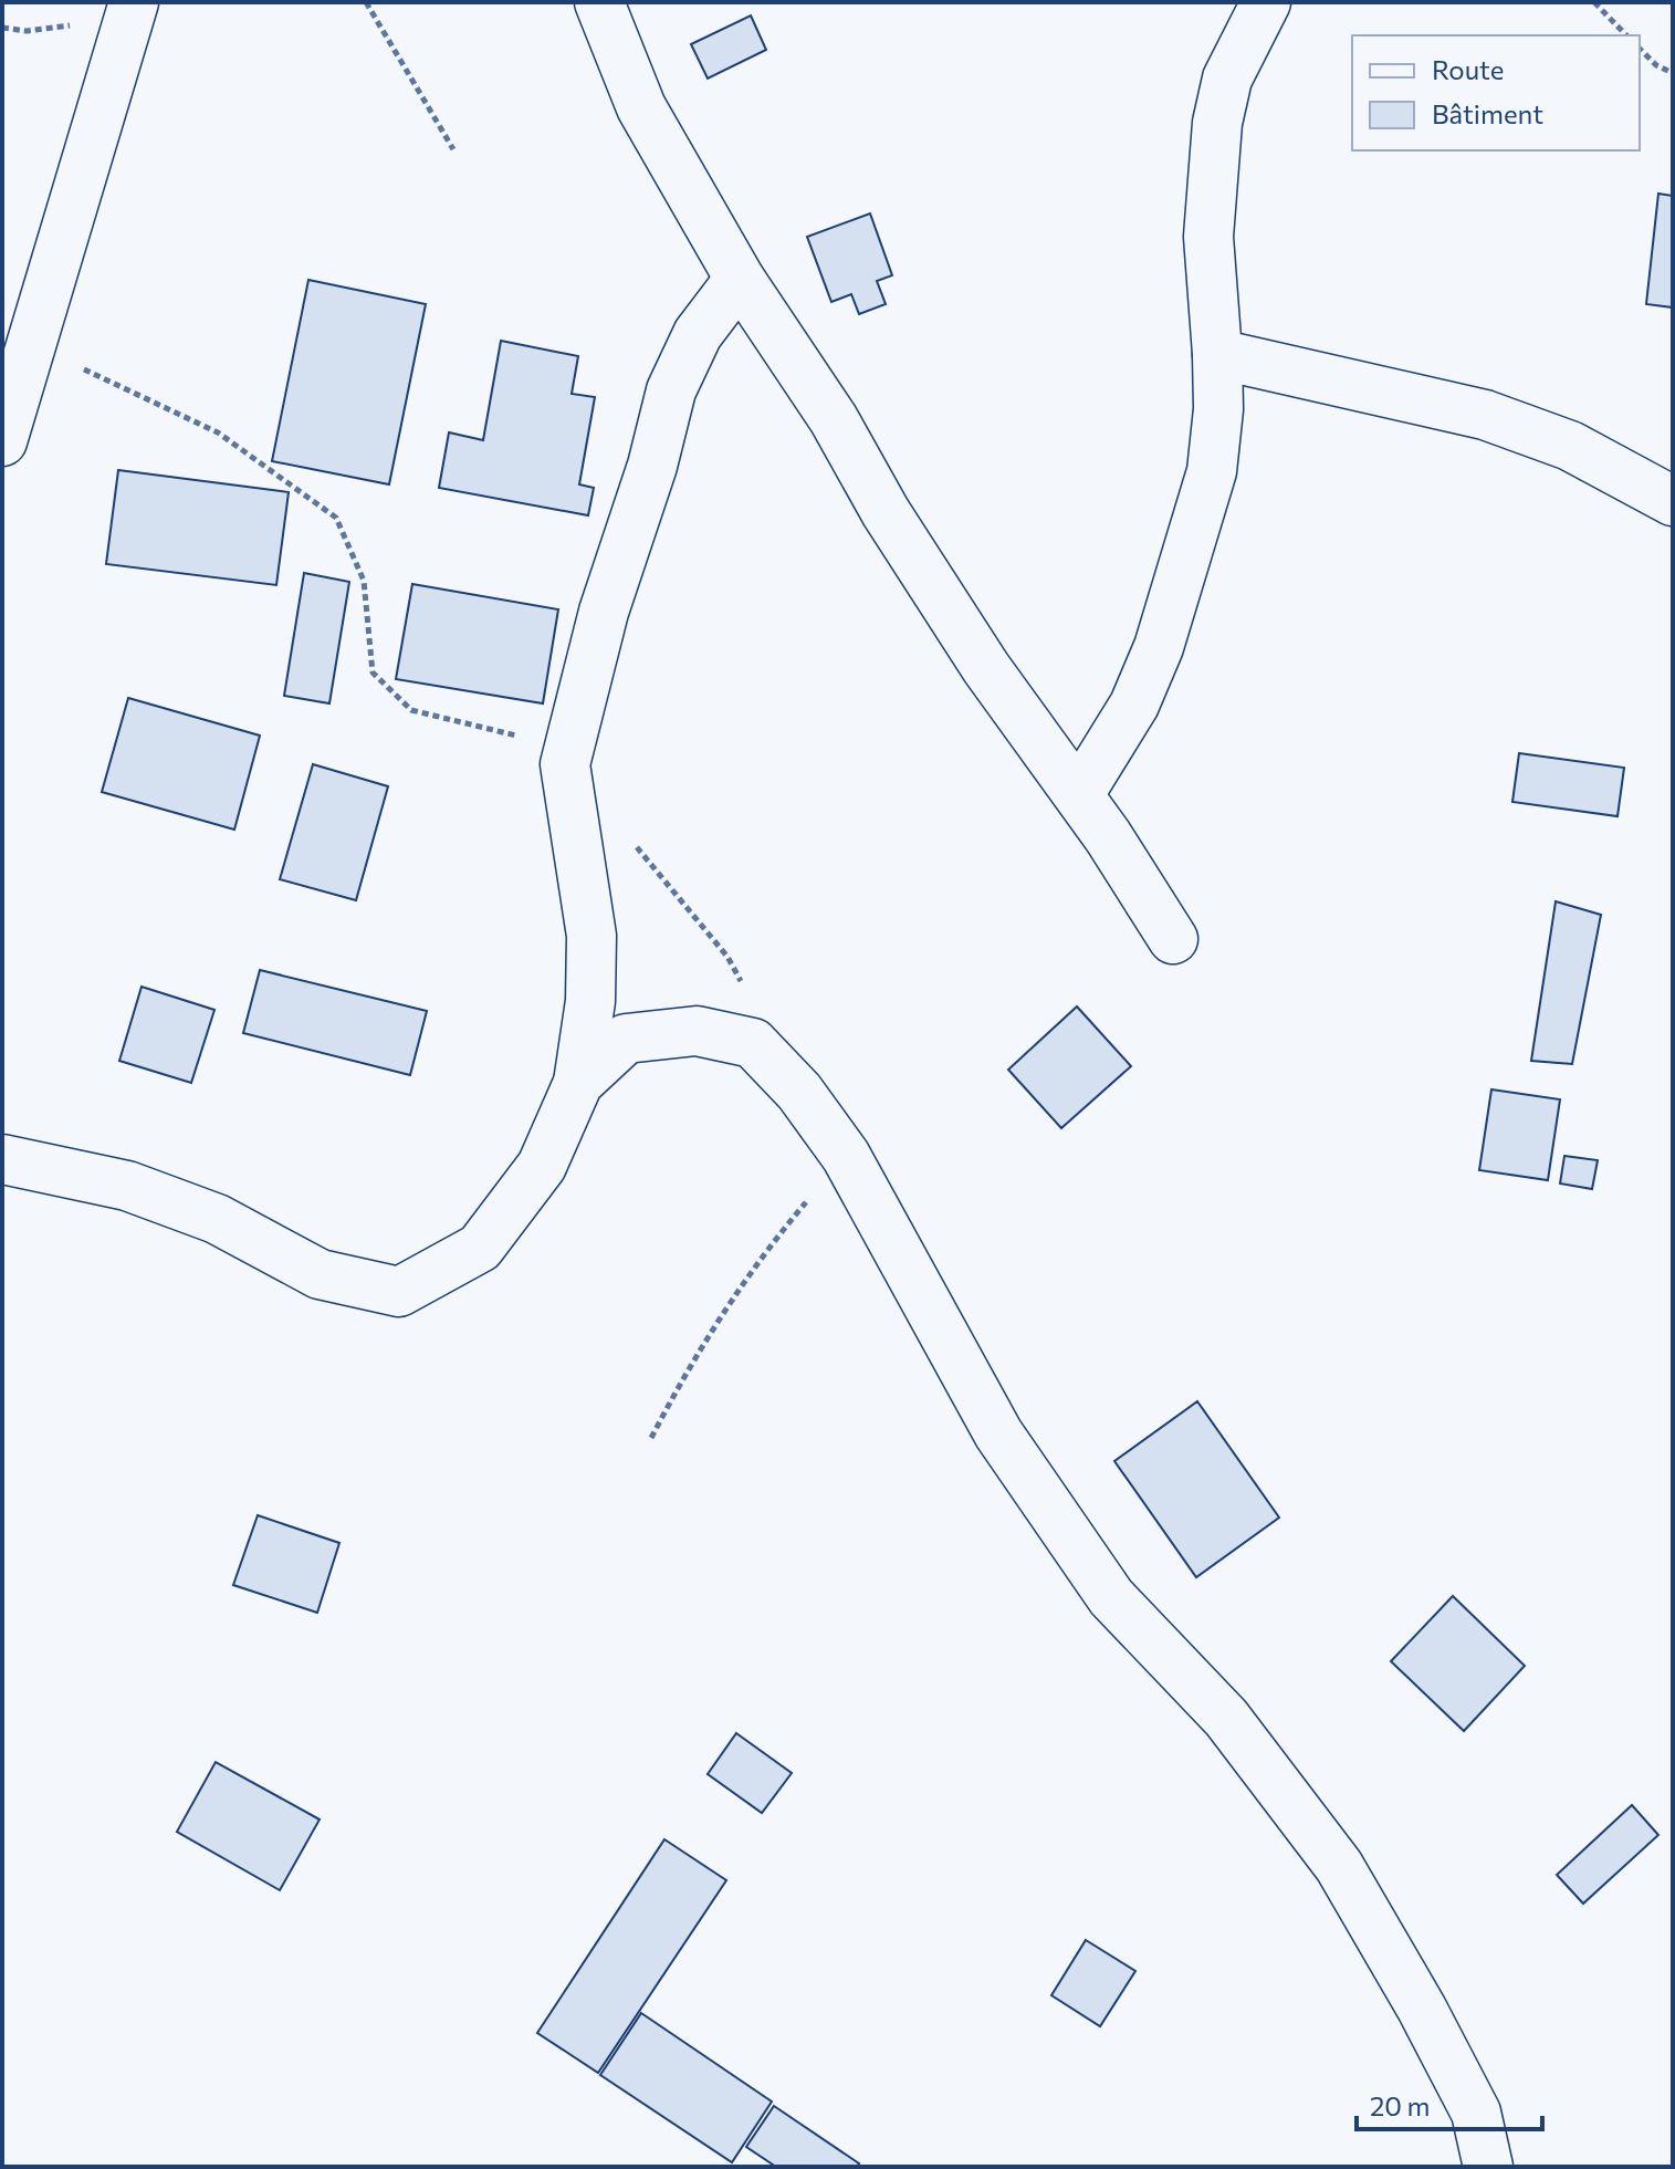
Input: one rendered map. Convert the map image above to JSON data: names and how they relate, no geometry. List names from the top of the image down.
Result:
{
  "legend": ["Route", "Bâtiment"],
  "scale_bar": "20 m"
}
